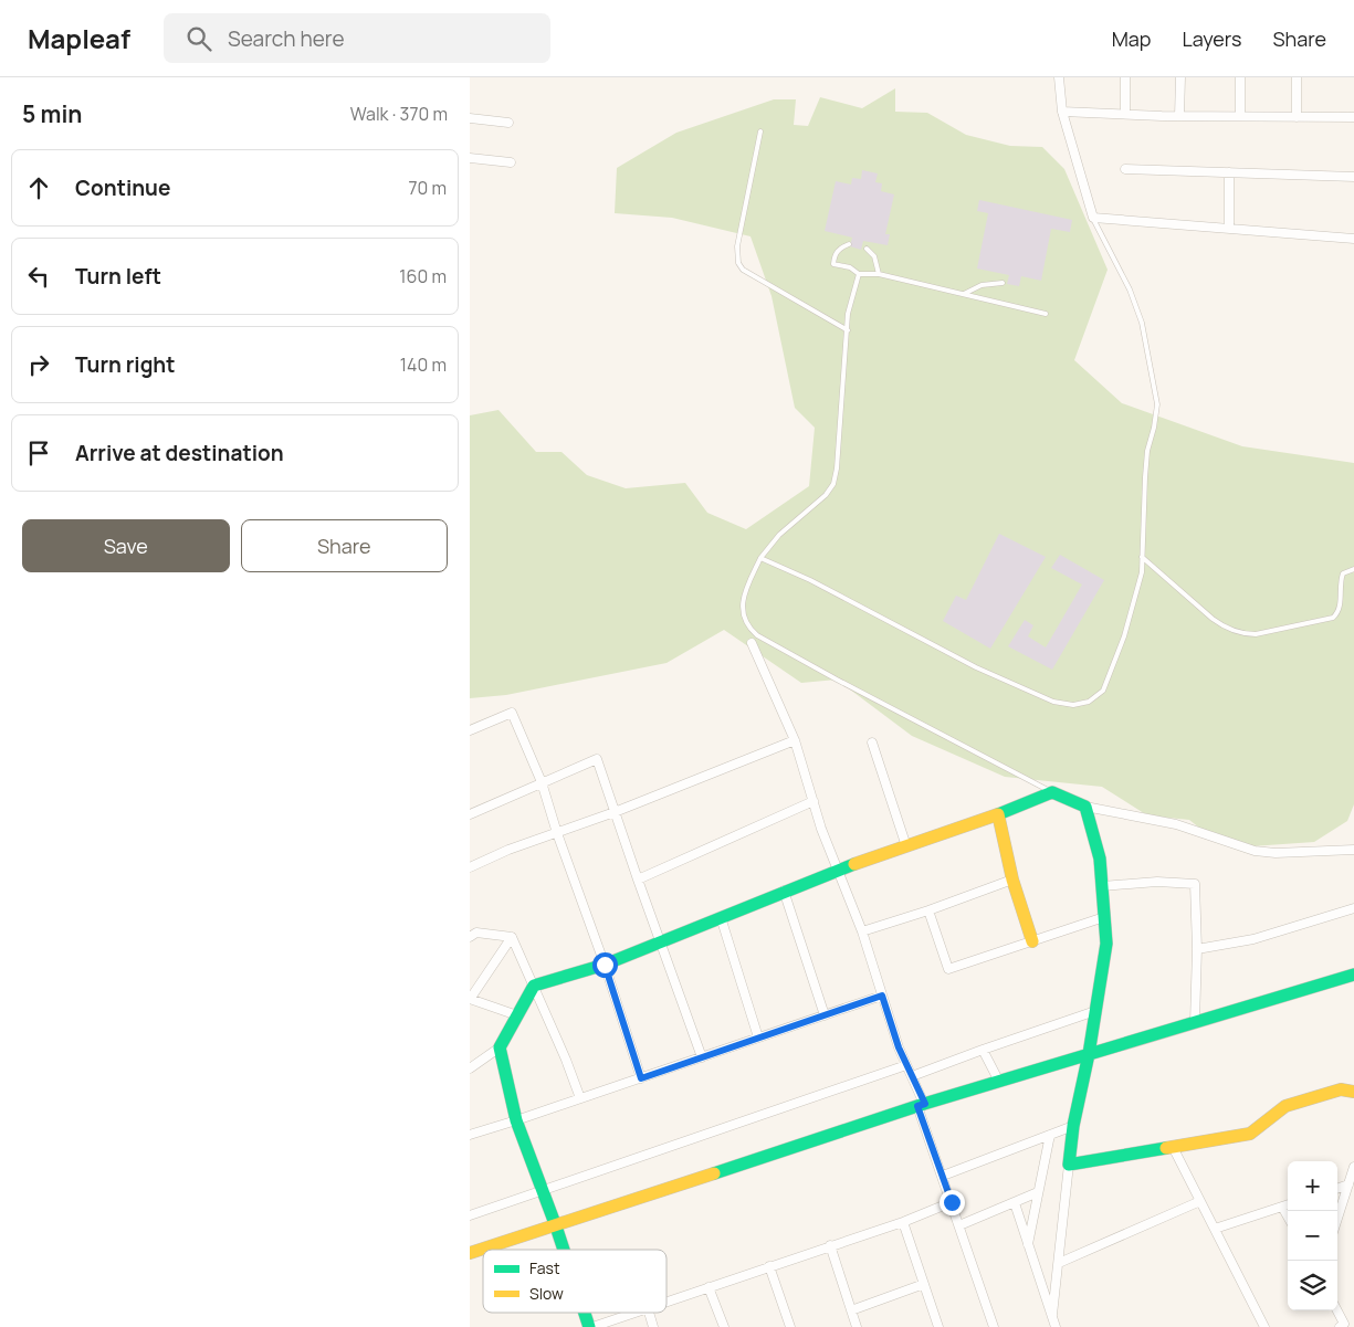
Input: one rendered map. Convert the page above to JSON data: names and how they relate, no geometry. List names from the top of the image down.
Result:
{
  "legend": ["Fast", "Slow"],
  "page": {
    "header": "Mapleaf",
    "search": "Search here",
    "nav": ["Map", "Layers", "Share"],
    "heading": ["5 min", "Walk · 370 m"],
    "list": [
      ["Continue", "70 m"],
      ["Turn left", "160 m"],
      ["Turn right", "140 m"],
      "Arrive at destination"
    ],
    "buttons": ["Save", "Share"],
    "map_buttons": ["+", "−"]
  }
}
